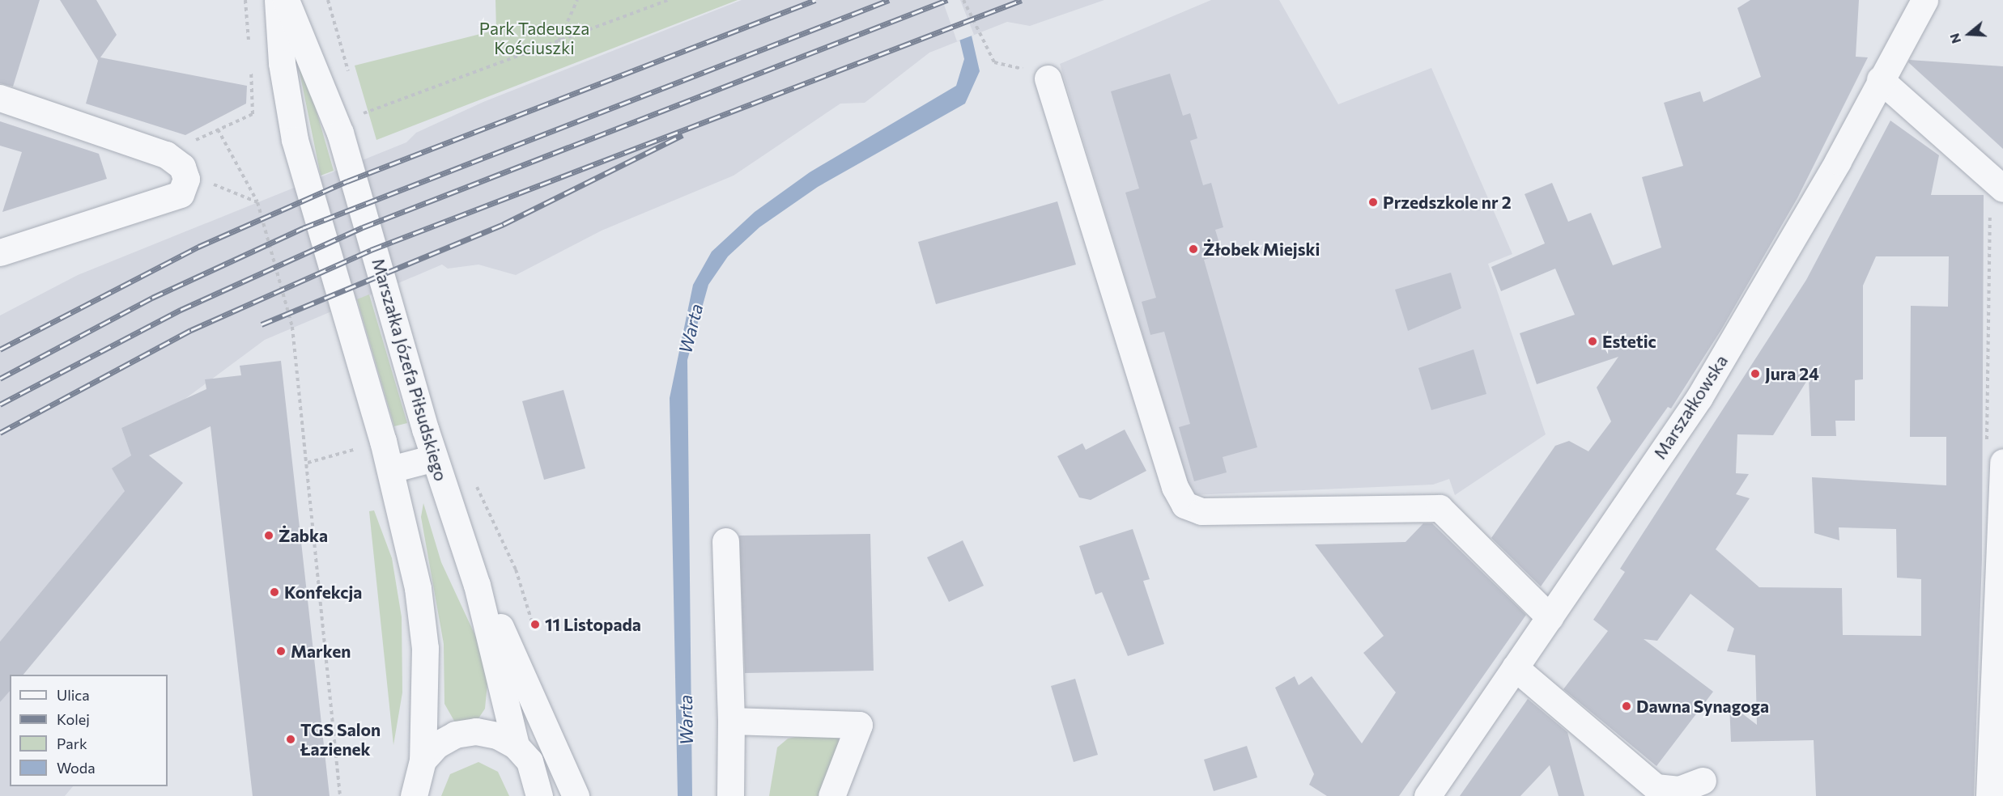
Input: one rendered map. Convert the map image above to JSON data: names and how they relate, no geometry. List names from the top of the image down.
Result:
{
  "streets": {
    "street": ["Marszałka Józefa Piłsudskiego", "Marszałkowska"]
  },
  "water": ["Warta"],
  "parks": ["Park Tadeusza Kościuszki"],
  "places": [
    "Przedszkole nr 2",
    "Żłobek Miejski",
    "Estetic",
    "Jura 24",
    "Żabka",
    "Konfekcja",
    "11 Listopada",
    "Marken",
    "Dawna Synagoga",
    "TGS Salon Łazienek"
  ],
  "legend": [
    "Ulica",
    "Kolej",
    "Park",
    "Woda"
  ],
  "north": "left"
}
